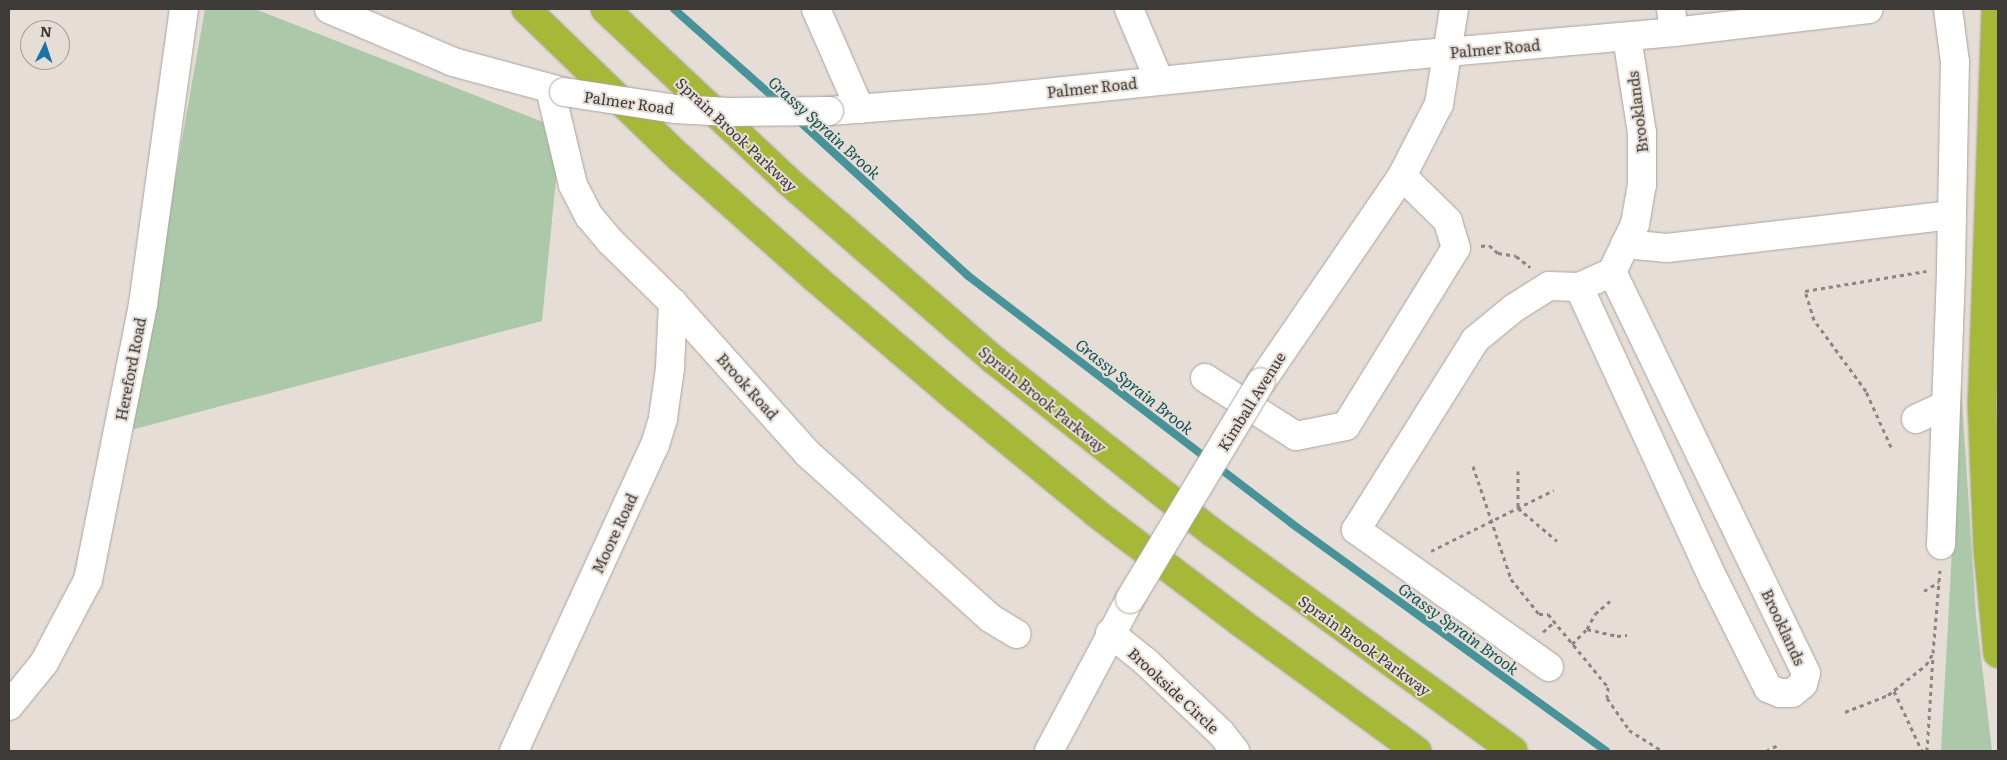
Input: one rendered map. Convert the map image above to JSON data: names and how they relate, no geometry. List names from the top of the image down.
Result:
{
  "streets": {
    "highway": ["Sprain Brook Parkway"],
    "street": [
      "Palmer Road",
      "Brooklands",
      "Hereford Road",
      "Brook Road",
      "Kimball Avenue",
      "Moore Road",
      "Brookside Circle"
    ]
  },
  "crossings": [
    ["Palmer Road", "Brooklands"],
    ["Palmer Road", "Brook Road"],
    ["Palmer Road", "Kimball Avenue"],
    ["Brook Road", "Moore Road"],
    ["Kimball Avenue", "Brookside Circle"]
  ],
  "water": ["Grassy Sprain Brook"],
  "north": "top"
}
